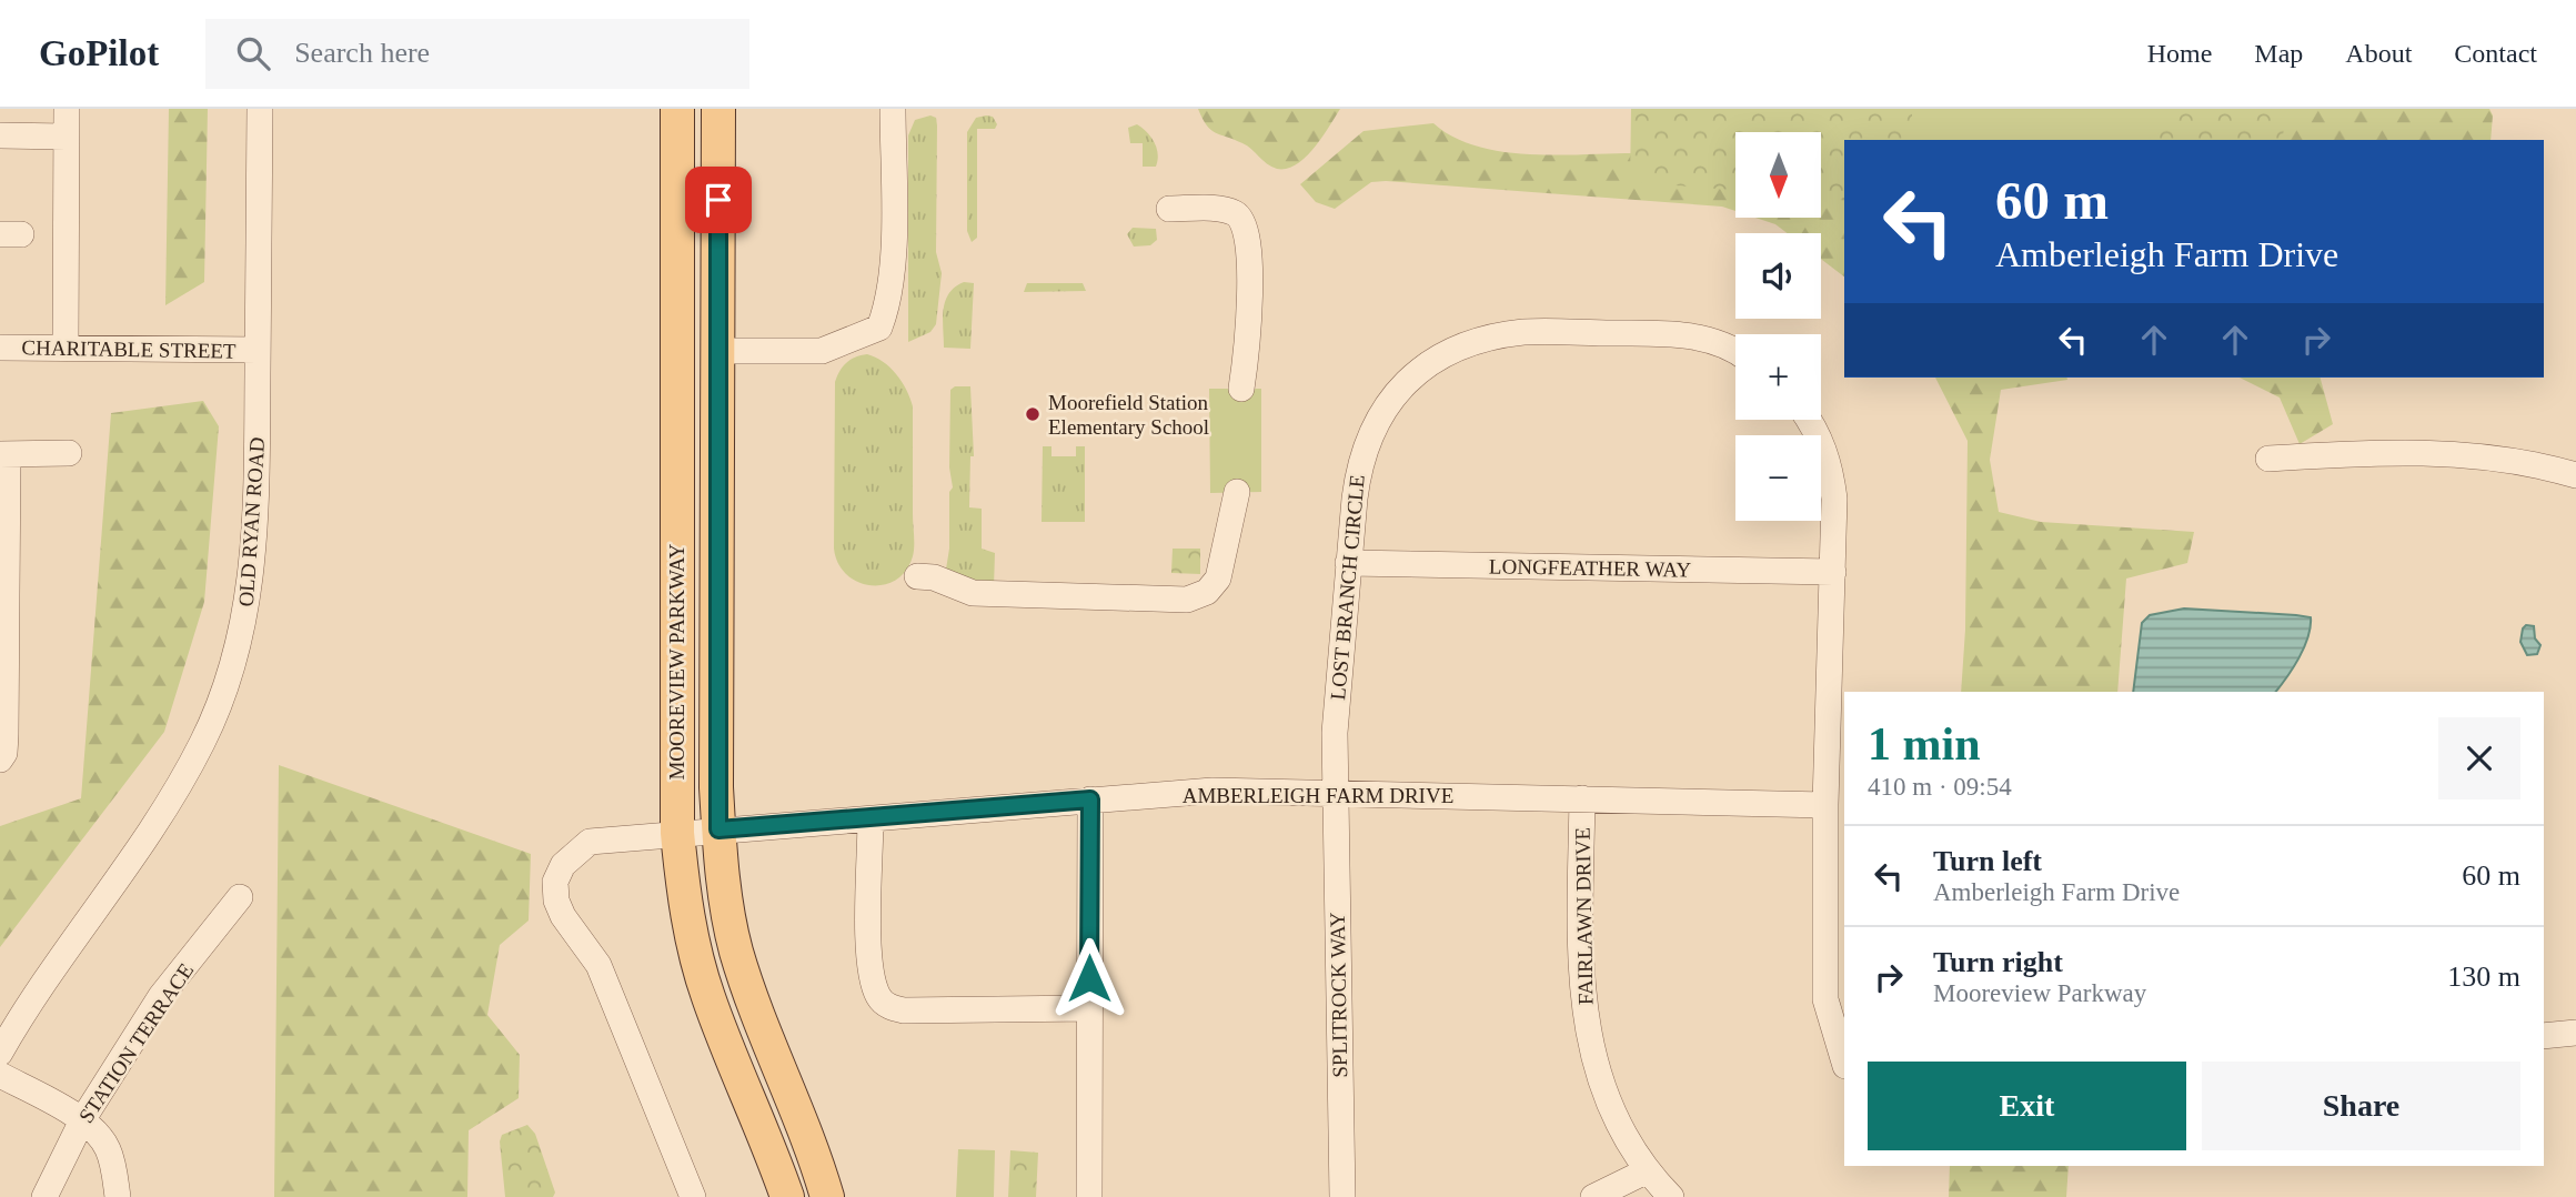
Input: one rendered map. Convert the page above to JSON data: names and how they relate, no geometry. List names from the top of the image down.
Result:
{
  "streets": {
    "main road": ["MOOREVIEW PARKWAY"],
    "street": [
      "CHARITABLE STREET",
      "OLD RYAN ROAD",
      "LONGFEATHER WAY",
      "LOST BRANCH CIRCLE",
      "AMBERLEIGH FARM DRIVE",
      "FAIRLAWN DRIVE",
      "SPLITROCK WAY",
      "STATION TERRACE"
    ]
  },
  "crossings": [
    ["CHARITABLE STREET", "OLD RYAN ROAD"],
    ["LONGFEATHER WAY", "LOST BRANCH CIRCLE"],
    ["LOST BRANCH CIRCLE", "AMBERLEIGH FARM DRIVE"],
    ["LOST BRANCH CIRCLE", "SPLITROCK WAY"],
    ["MOOREVIEW PARKWAY", "AMBERLEIGH FARM DRIVE"],
    ["AMBERLEIGH FARM DRIVE", "FAIRLAWN DRIVE"],
    ["AMBERLEIGH FARM DRIVE", "SPLITROCK WAY"]
  ],
  "places": ["Moorefield Station Elementary School"],
  "north": "bottom",
  "page": {
    "header": "GoPilot",
    "search": "Search here",
    "nav": [
      "Home",
      "Map",
      "About",
      "Contact"
    ],
    "map_buttons": ["+", "−"],
    "turn": ["60 m", "Amberleigh Farm Drive"],
    "heading": ["1 min", "410 m · 09:54"],
    "list": [
      {
        "name": "Turn left",
        "note": "Amberleigh Farm Drive",
        "value": "60 m"
      },
      {
        "name": "Turn right",
        "note": "Mooreview Parkway",
        "value": "130 m"
      }
    ],
    "buttons": ["Exit", "Share"]
  }
}
